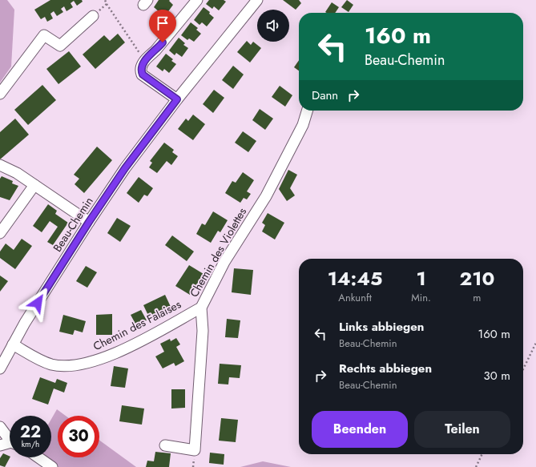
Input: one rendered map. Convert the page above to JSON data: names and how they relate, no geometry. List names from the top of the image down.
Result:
{
  "streets": {
    "street": ["Beau-Chemin", "Chemin des Violettes", "Chemin des Falaises"]
  },
  "crossings": [
    ["Beau-Chemin", "Chemin des Falaises"],
    ["Chemin des Violettes", "Chemin des Falaises"]
  ],
  "page": {
    "turn": ["160 m", "Beau-Chemin"],
    "then": "Dann",
    "eta": [
      "14:45",
      "Ankunft",
      "1",
      "Min.",
      "210",
      "m"
    ],
    "list": [
      {
        "name": "Links abbiegen",
        "note": "Beau-Chemin",
        "value": "160 m"
      },
      {
        "name": "Rechts abbiegen",
        "note": "Beau-Chemin",
        "value": "30 m"
      }
    ],
    "buttons": ["Beenden", "Teilen"],
    "speed": "22 km/h",
    "limit": "30"
  }
}
